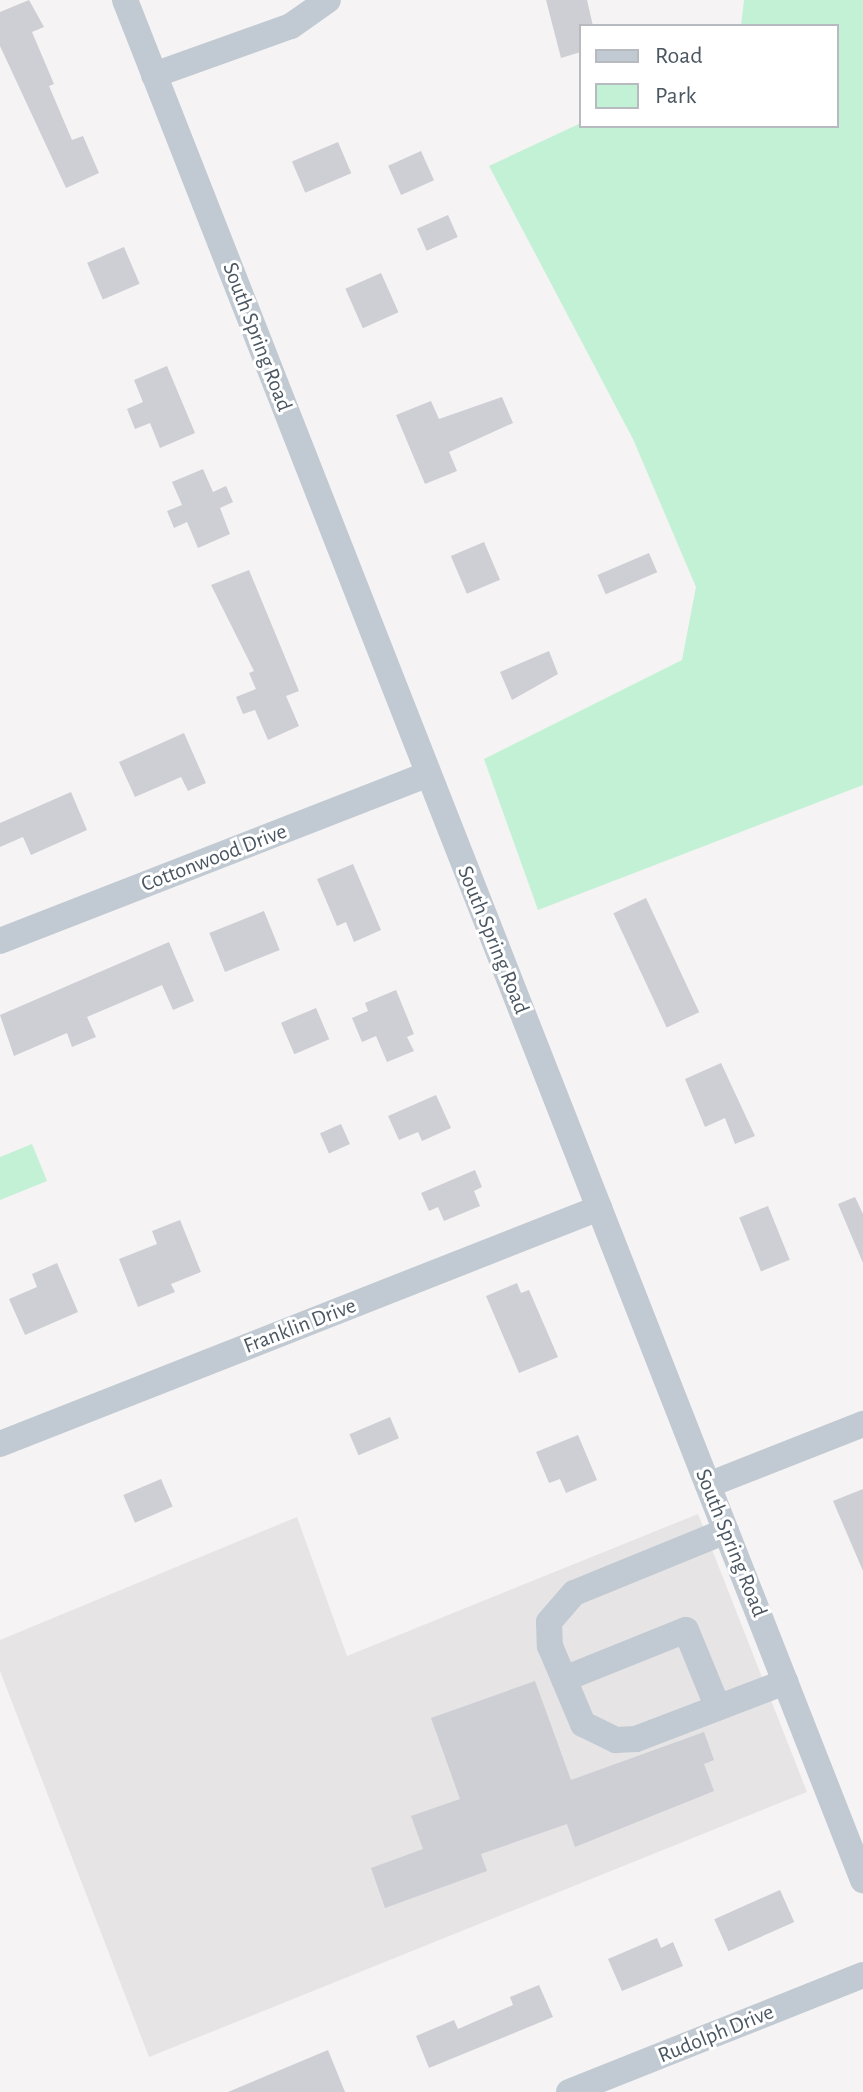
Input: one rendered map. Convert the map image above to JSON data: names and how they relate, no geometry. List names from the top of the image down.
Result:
{
  "streets": {
    "street": [
      "South Spring Road",
      "Cottonwood Drive",
      "Franklin Drive",
      "Rudolph Drive"
    ]
  },
  "crossings": [
    ["South Spring Road", "Cottonwood Drive"],
    ["South Spring Road", "Franklin Drive"]
  ],
  "legend": ["Road", "Park"]
}
